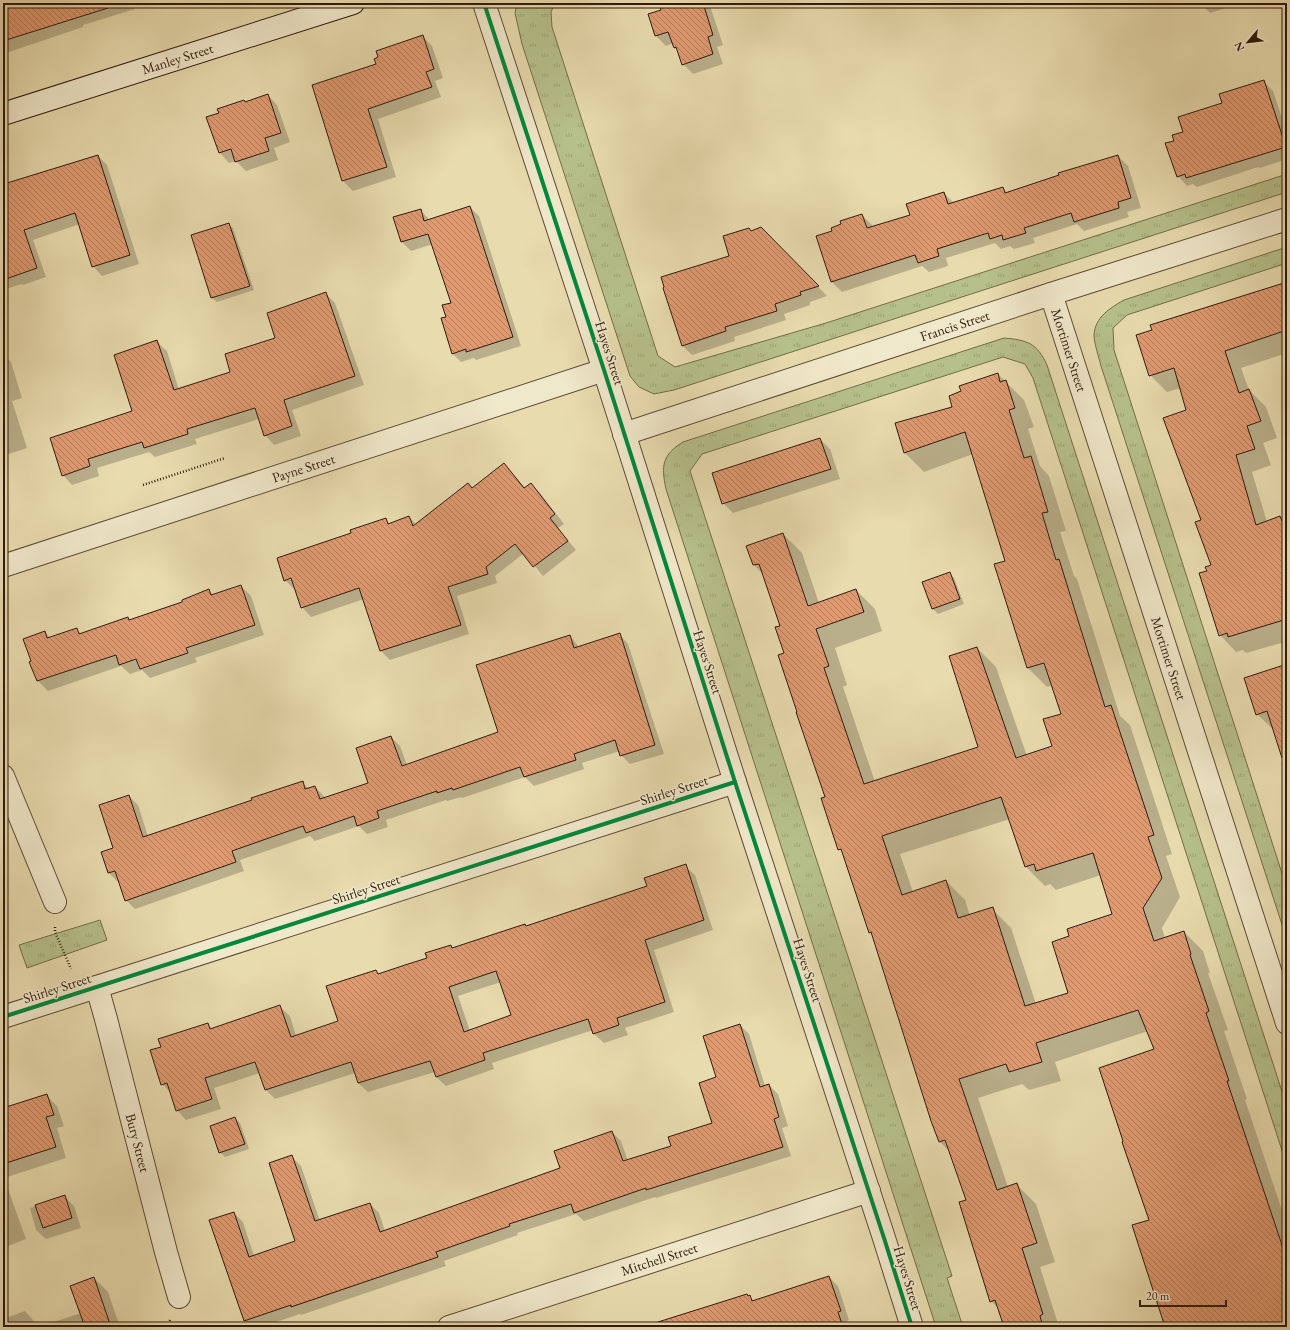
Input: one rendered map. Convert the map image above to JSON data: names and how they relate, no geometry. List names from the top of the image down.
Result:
{
  "streets": {
    "street": [
      "Manley Street",
      "Francis Street",
      "Mortimer Street",
      "Hayes Street",
      "Payne Street",
      "Shirley Street",
      "Bury Street",
      "Mitchell Street"
    ]
  },
  "crossings": [
    ["Francis Street", "Mortimer Street"],
    ["Francis Street", "Hayes Street"],
    ["Hayes Street", "Payne Street"],
    ["Hayes Street", "Shirley Street"],
    ["Hayes Street", "Mitchell Street"],
    ["Shirley Street", "Bury Street"]
  ],
  "scale_bar": "20 m",
  "north": "bottom left"
}
